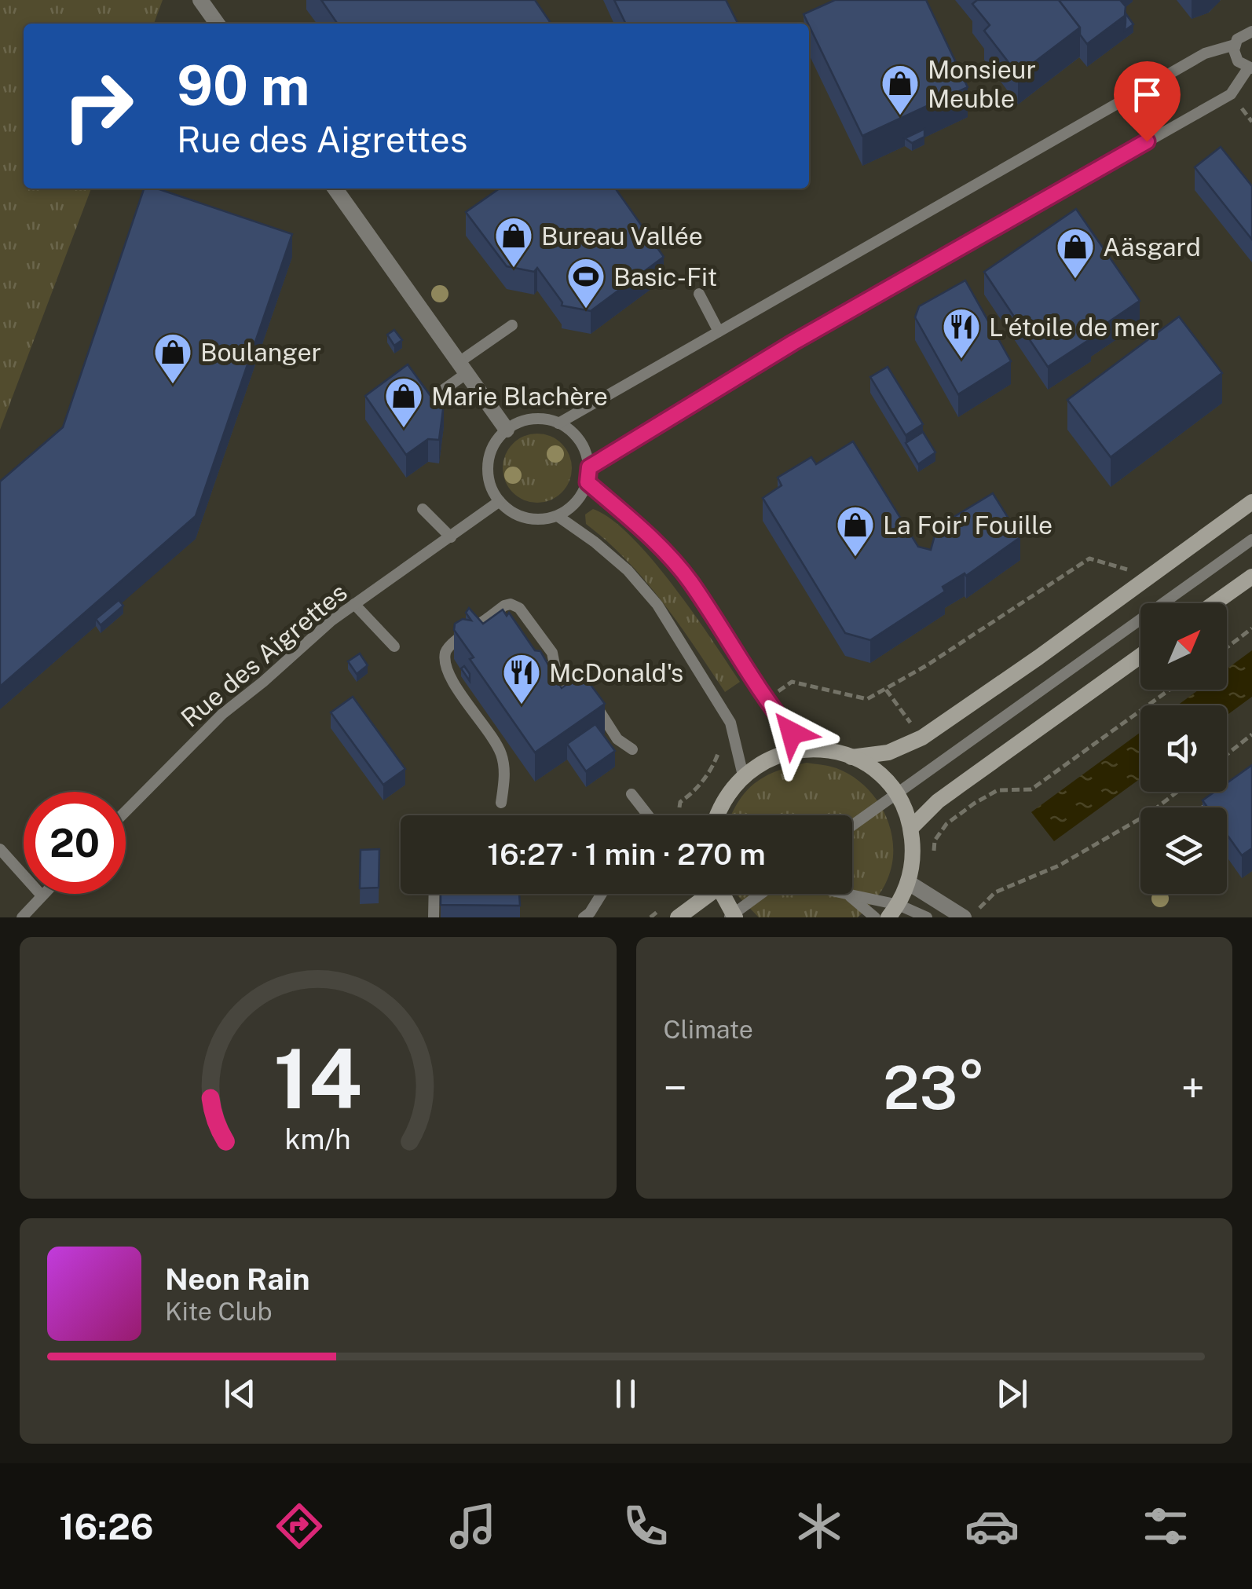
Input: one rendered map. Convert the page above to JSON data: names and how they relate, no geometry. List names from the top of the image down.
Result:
{
  "streets": {
    "lane": ["Rue des Aigrettes"]
  },
  "places": {
    "shop": [
      "Monsieur Meuble",
      "Bureau Vallée",
      "Aäsgard",
      "Boulanger",
      "Marie Blachère",
      "La Foir' Fouille"
    ],
    "sports": ["Basic-Fit"],
    "restaurant": ["L'étoile de mer", "McDonald's"]
  },
  "north": "top right",
  "page": {
    "turn": ["90 m", "Rue des Aigrettes"],
    "limit": "20",
    "trip": "16:27 · 1 min · 270 m",
    "tile": "Climate",
    "heat": ["−", "23°", "+"],
    "song": ["Neon Rain", "Kite Club"],
    "tabs": "16:26",
    "gauge": ["14", "km/h"]
  }
}
